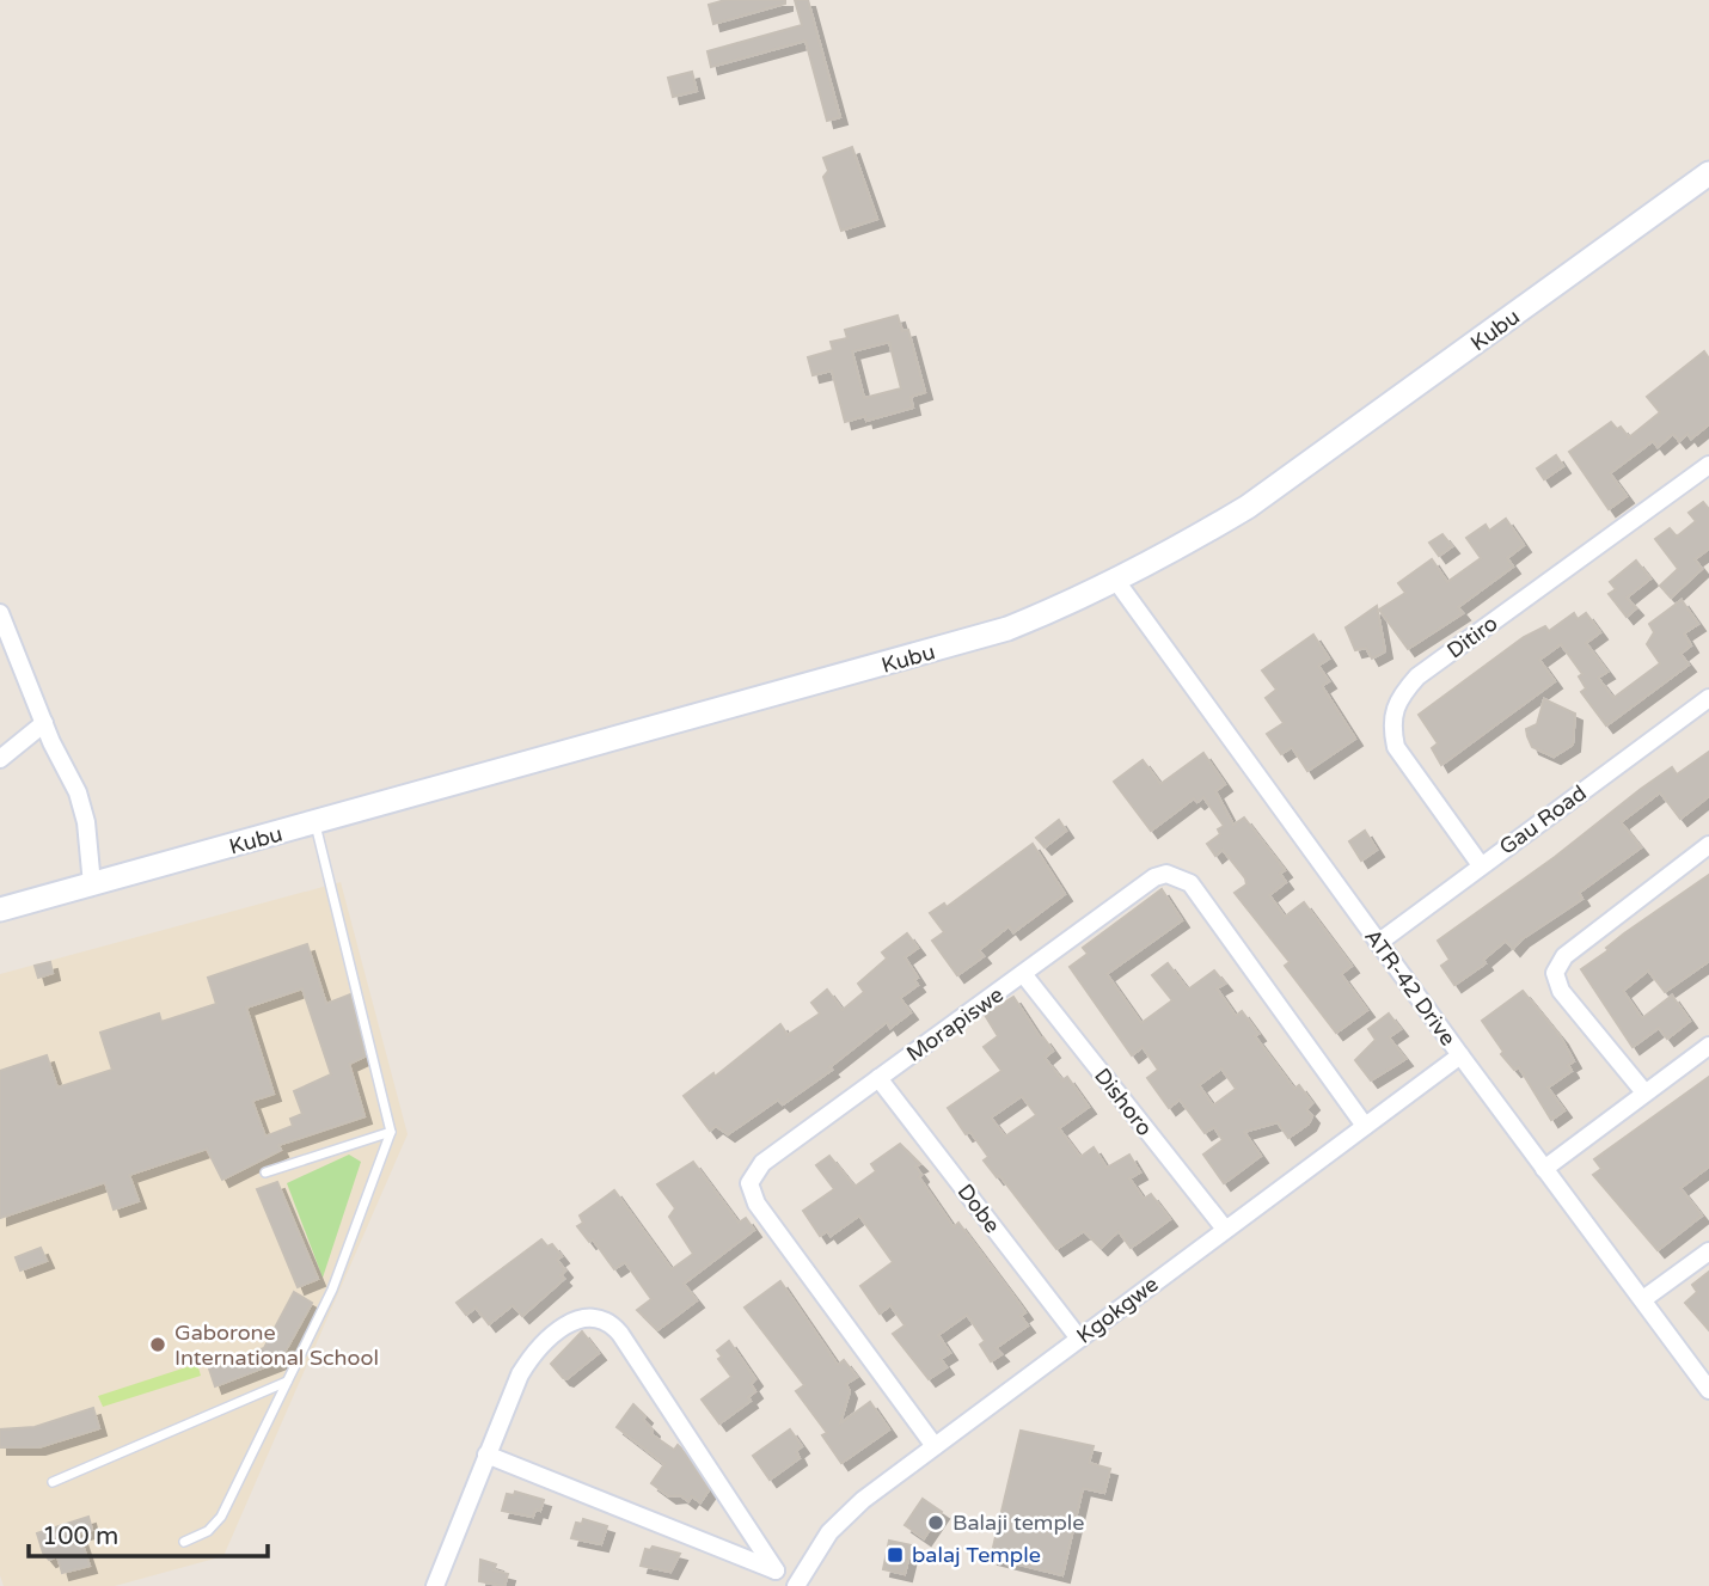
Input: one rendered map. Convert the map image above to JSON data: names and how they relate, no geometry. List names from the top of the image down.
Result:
{
  "streets": {
    "main road": ["Kubu"],
    "street": [
      "Ditiro",
      "Gau Road",
      "ATR-42 Drive",
      "Morapiswe",
      "Dishoro",
      "Dobe",
      "Kgokgwe"
    ]
  },
  "crossings": [
    ["Kubu", "ATR-42 Drive"],
    ["Ditiro", "Gau Road"],
    ["Gau Road", "ATR-42 Drive"],
    ["ATR-42 Drive", "Kgokgwe"],
    ["Morapiswe", "Dishoro"],
    ["Morapiswe", "Dobe"],
    ["Morapiswe", "Kgokgwe"],
    ["Dishoro", "Kgokgwe"],
    ["Dobe", "Kgokgwe"]
  ],
  "places": {
    "other": ["Gaborone International School", "Balaji temple"],
    "transit": ["balaj Temple"]
  },
  "scale_bar": "100 m"
}
